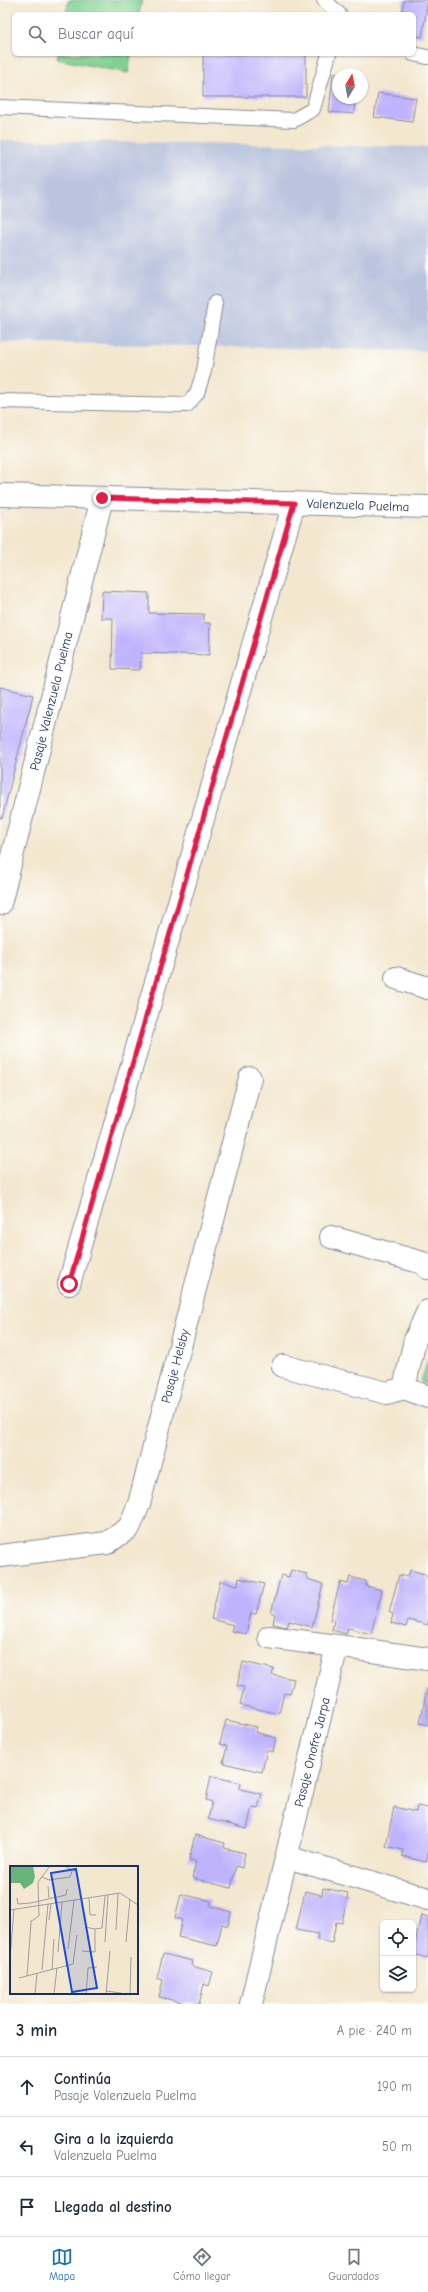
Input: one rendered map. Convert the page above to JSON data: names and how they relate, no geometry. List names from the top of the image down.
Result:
{
  "streets": {
    "street": [
      "Valenzuela Puelma",
      "Pasaje Valenzuela Puelma",
      "Pasaje Helsby",
      "Pasaje Onofre Jarpa"
    ]
  },
  "crossings": [
    ["Valenzuela Puelma", "Pasaje Valenzuela Puelma"]
  ],
  "north": "top",
  "page": {
    "search": "Buscar aquí",
    "heading": ["3 min", "A pie · 240 m"],
    "list": [
      ["Continúa", "Pasaje Valenzuela Puelma", "190 m"],
      ["Gira a la izquierda", "Valenzuela Puelma", "50 m"],
      "Llegada al destino"
    ],
    "nav": ["Mapa", "Cómo llegar", "Guardados"]
  }
}
